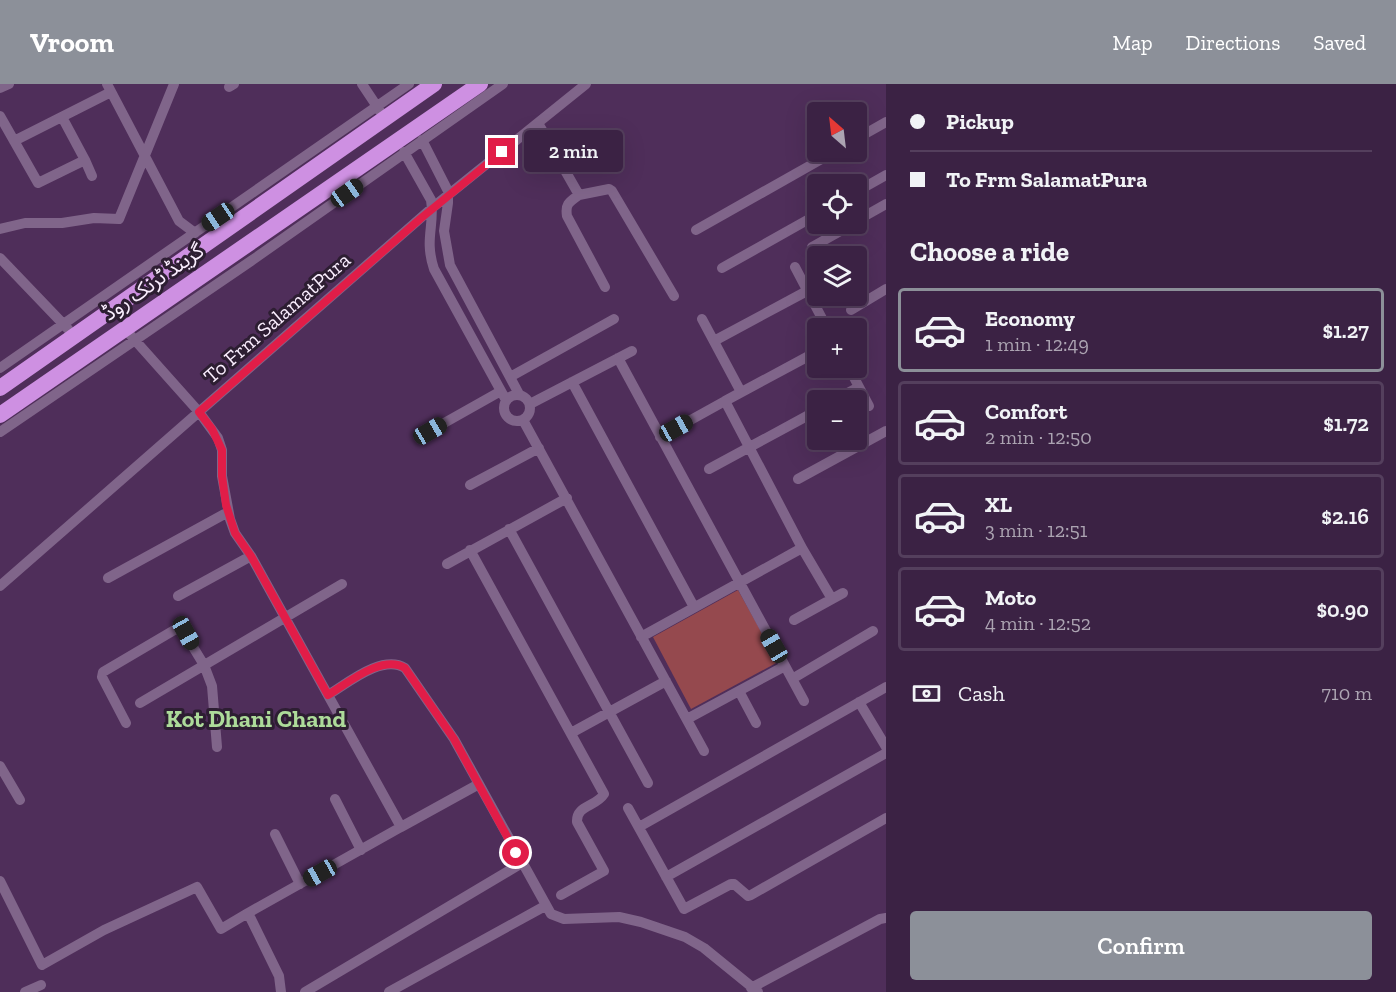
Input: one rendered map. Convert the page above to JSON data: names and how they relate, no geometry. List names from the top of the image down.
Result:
{
  "streets": {
    "highway": ["گرینڈ ٹرنک روڈ"],
    "street": ["To Frm SalamatPura"]
  },
  "districts": ["Kot Dhani Chand"],
  "north": "top left",
  "page": {
    "header": "Vroom",
    "nav": ["Map", "Directions", "Saved"],
    "banner": ["Pickup", "To Frm SalamatPura"],
    "map_buttons": ["+", "−"],
    "bubble": "2 min",
    "heading": "Choose a ride",
    "list": [
      {
        "name": "Economy",
        "note": "1 min · 12:49",
        "value": "$1.27"
      },
      {
        "name": "Comfort",
        "note": "2 min · 12:50",
        "value": "$1.72"
      },
      {
        "name": "XL",
        "note": "3 min · 12:51",
        "value": "$2.16"
      },
      {
        "name": "Moto",
        "note": "4 min · 12:52",
        "value": "$0.90"
      }
    ],
    "pay": ["Cash", "710 m"],
    "buttons": "Confirm"
  }
}
